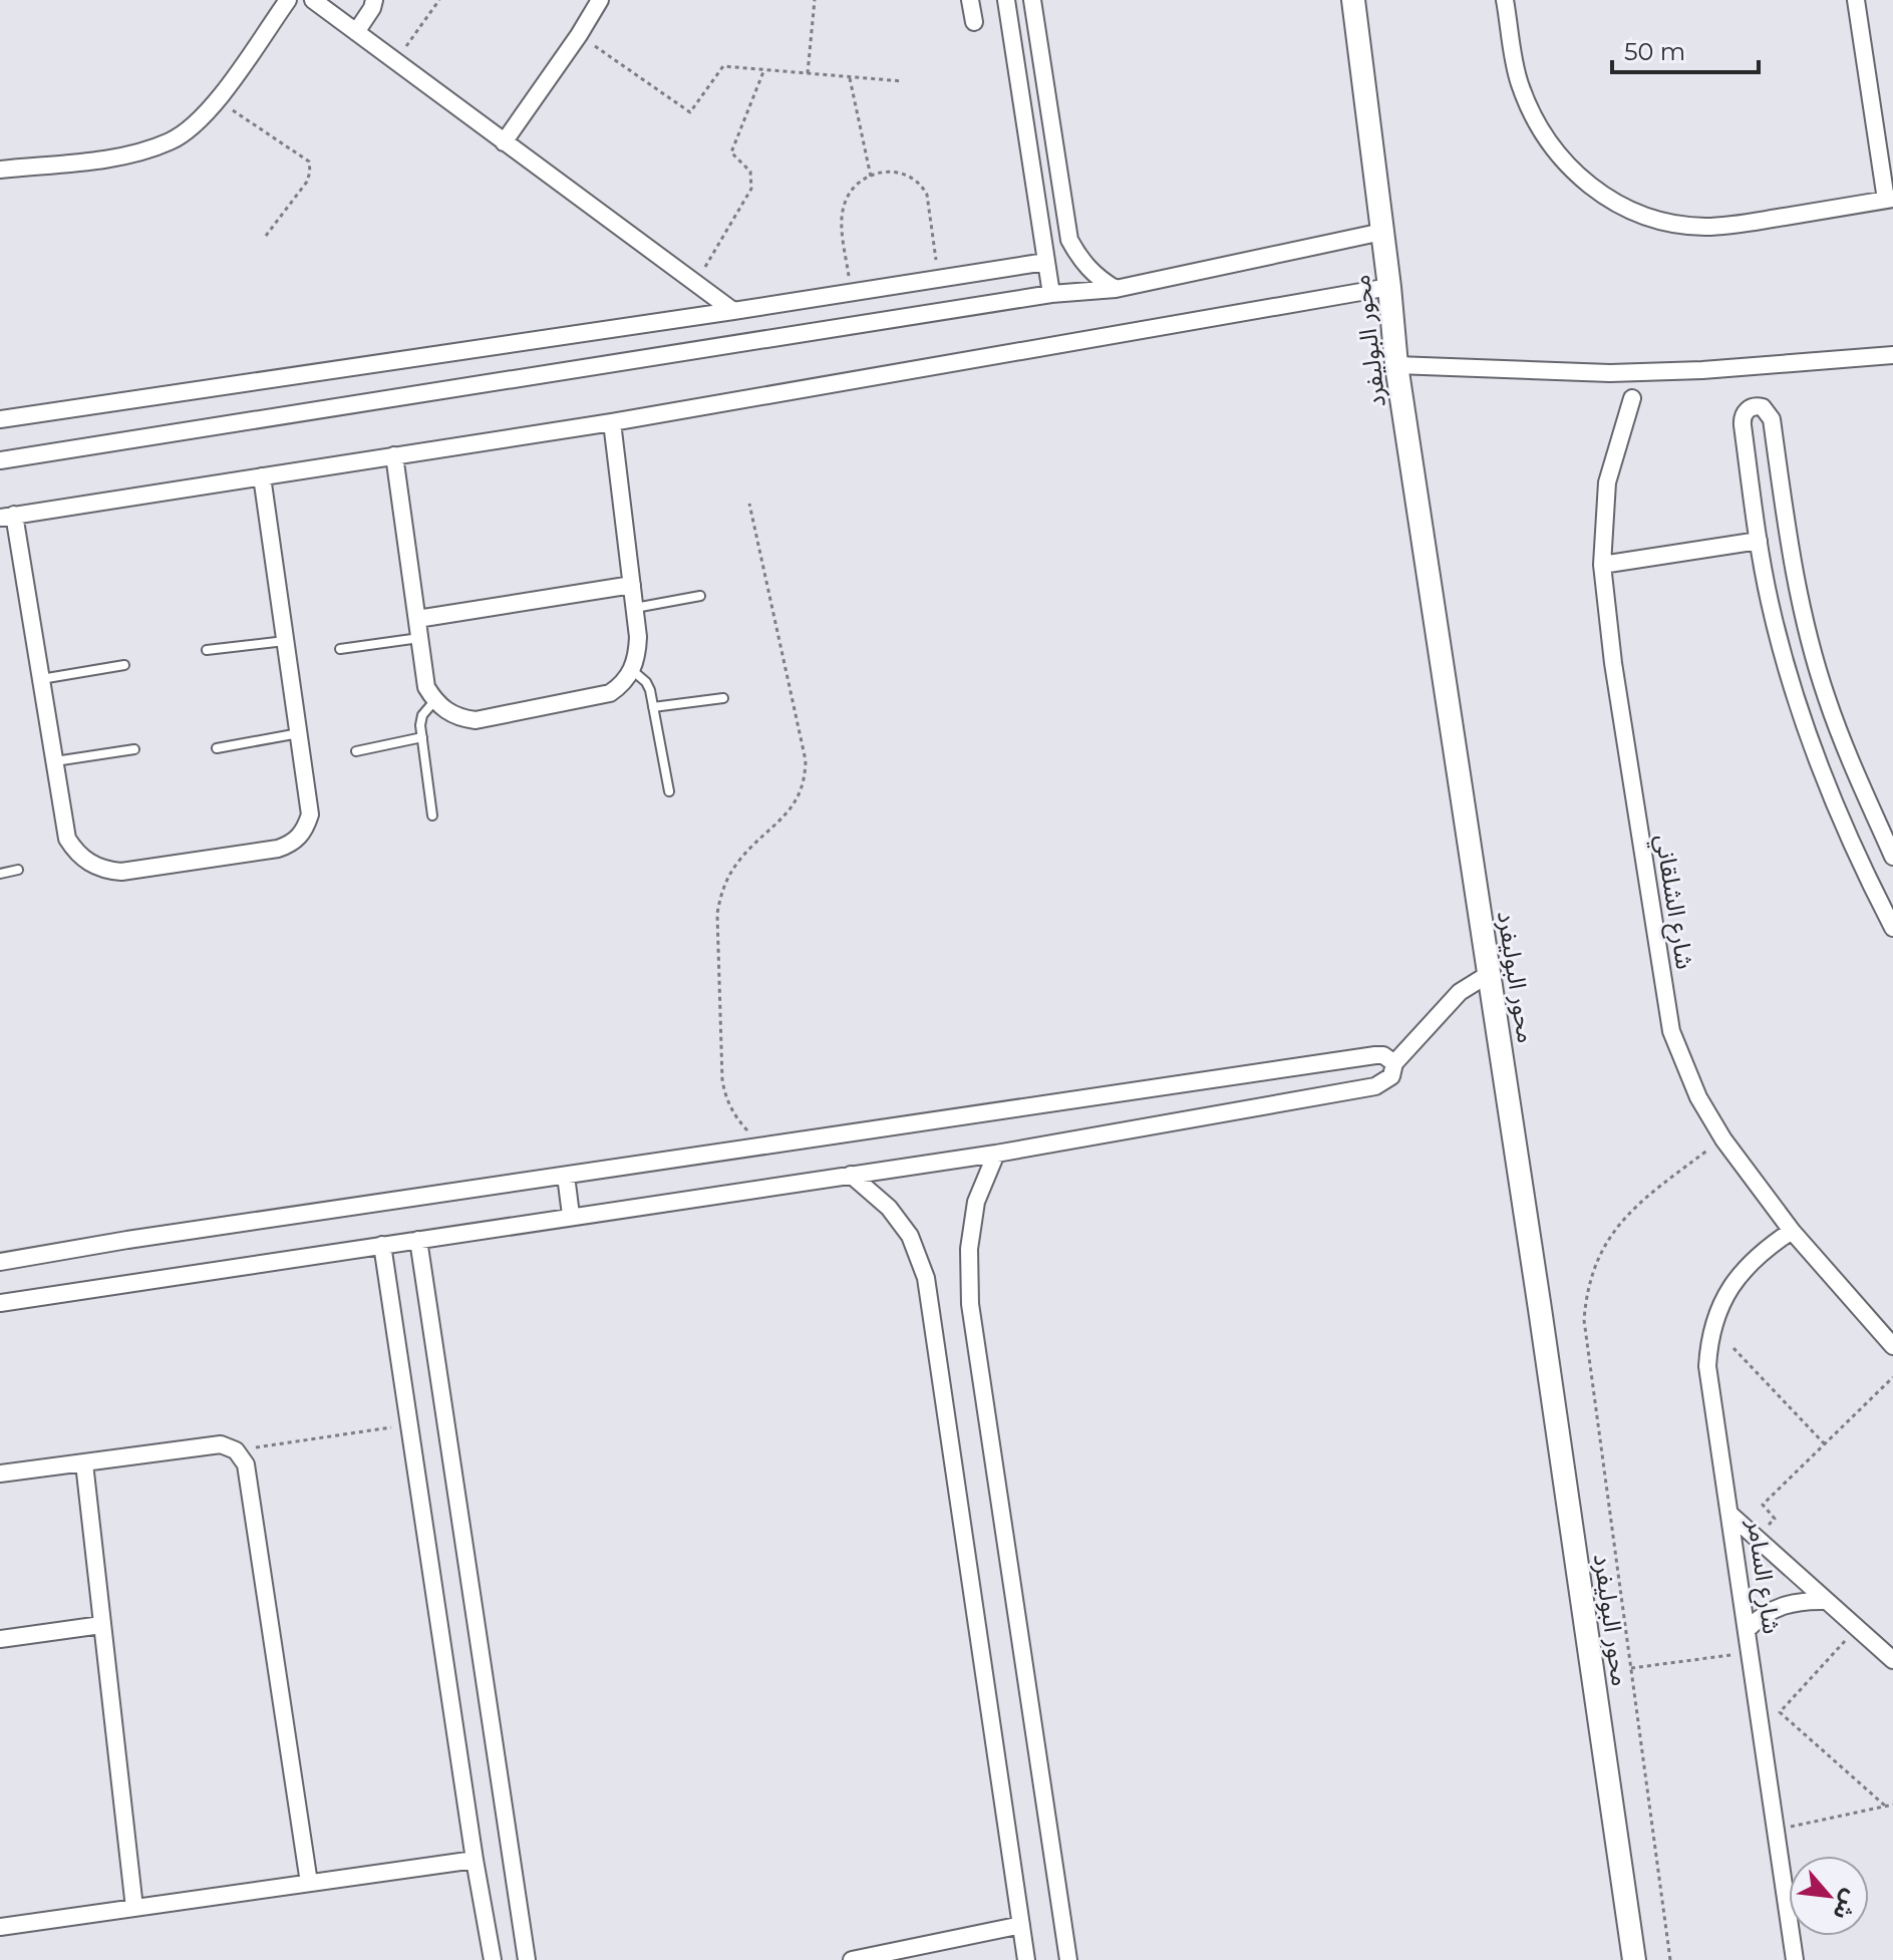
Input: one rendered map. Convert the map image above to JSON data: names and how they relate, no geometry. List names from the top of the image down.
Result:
{
  "streets": {
    "street": ["محور البوليفرد", "شارع الشلقاني", "شارع السامر"]
  },
  "crossings": [
    ["شارع الشلقاني", "شارع السامر"]
  ],
  "scale_bar": "50 m",
  "north": "bottom right"
}
